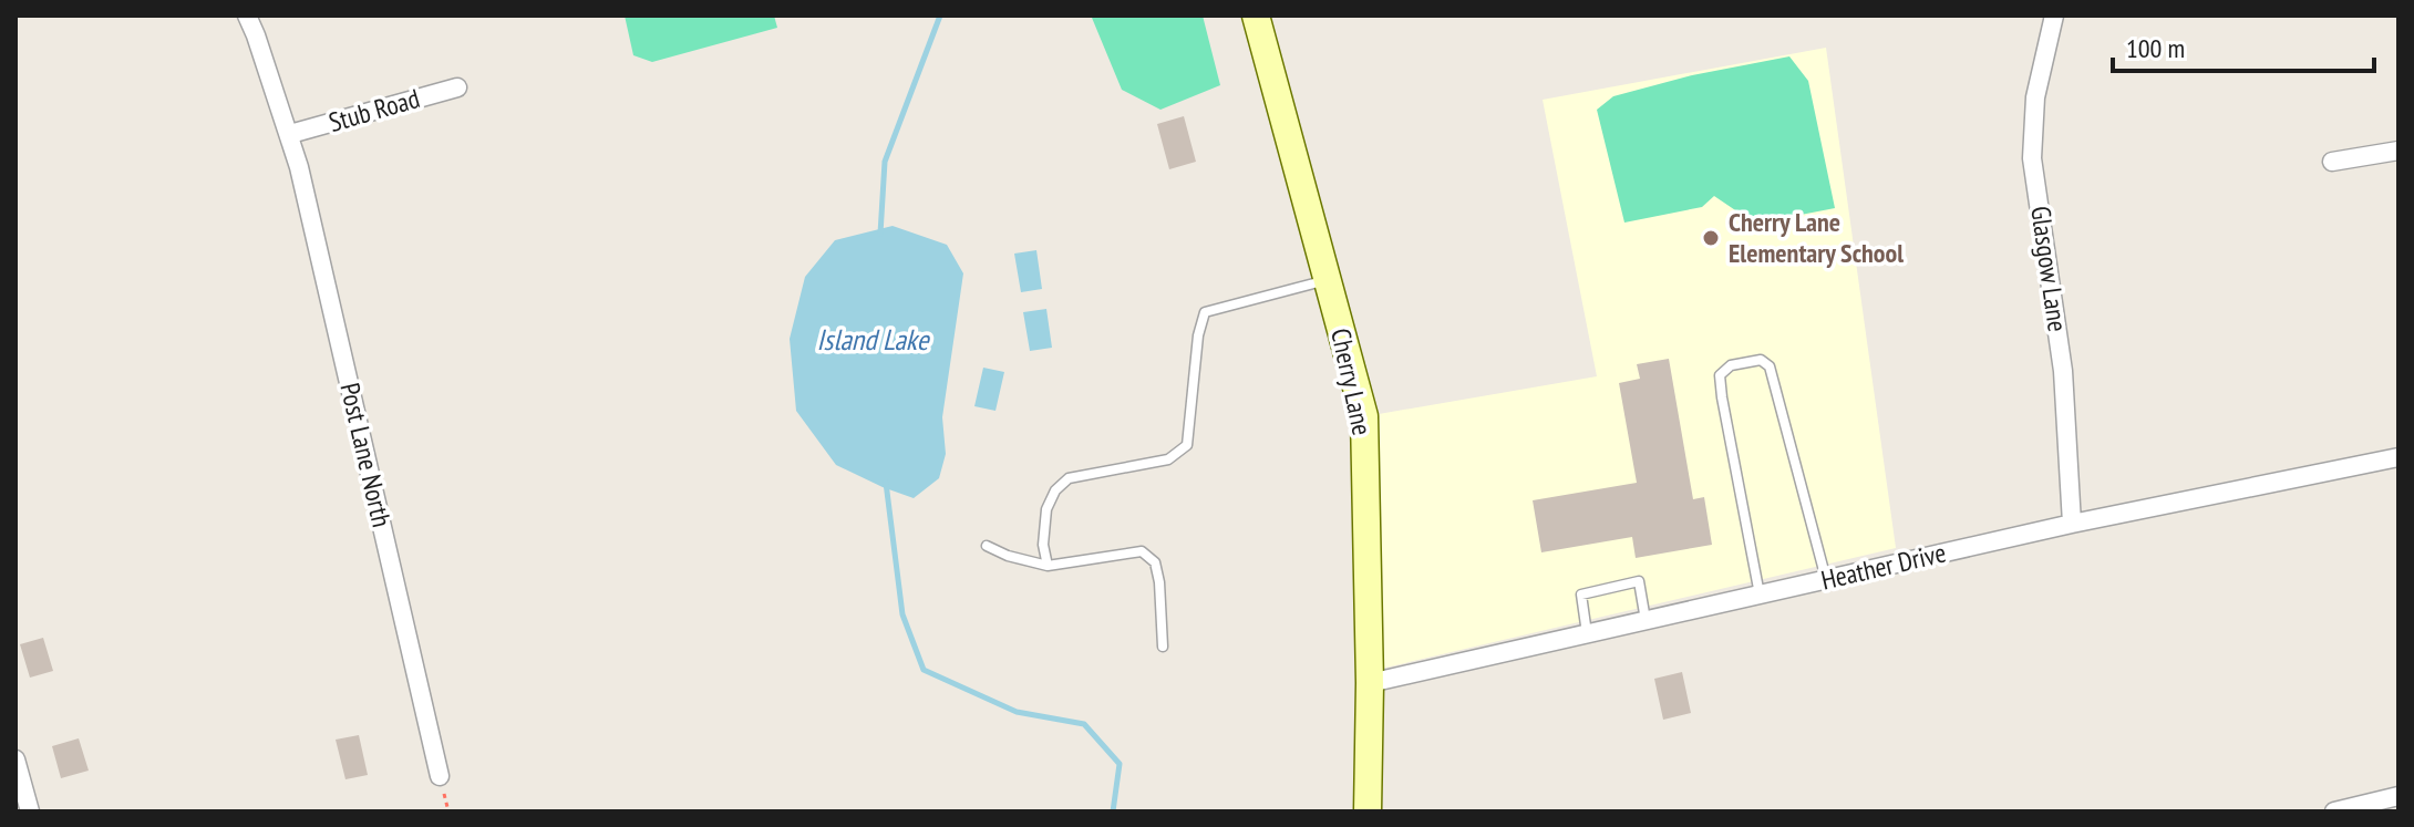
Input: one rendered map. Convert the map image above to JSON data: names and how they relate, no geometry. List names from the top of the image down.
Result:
{
  "streets": {
    "street": [
      "Stub Road",
      "Glasgow Lane",
      "Cherry Lane",
      "Post Lane North",
      "Heather Drive"
    ]
  },
  "crossings": [
    ["Stub Road", "Post Lane North"],
    ["Glasgow Lane", "Heather Drive"],
    ["Cherry Lane", "Heather Drive"]
  ],
  "water": ["Island Lake"],
  "places": ["Cherry Lane Elementary School"],
  "scale_bar": "100 m"
}
